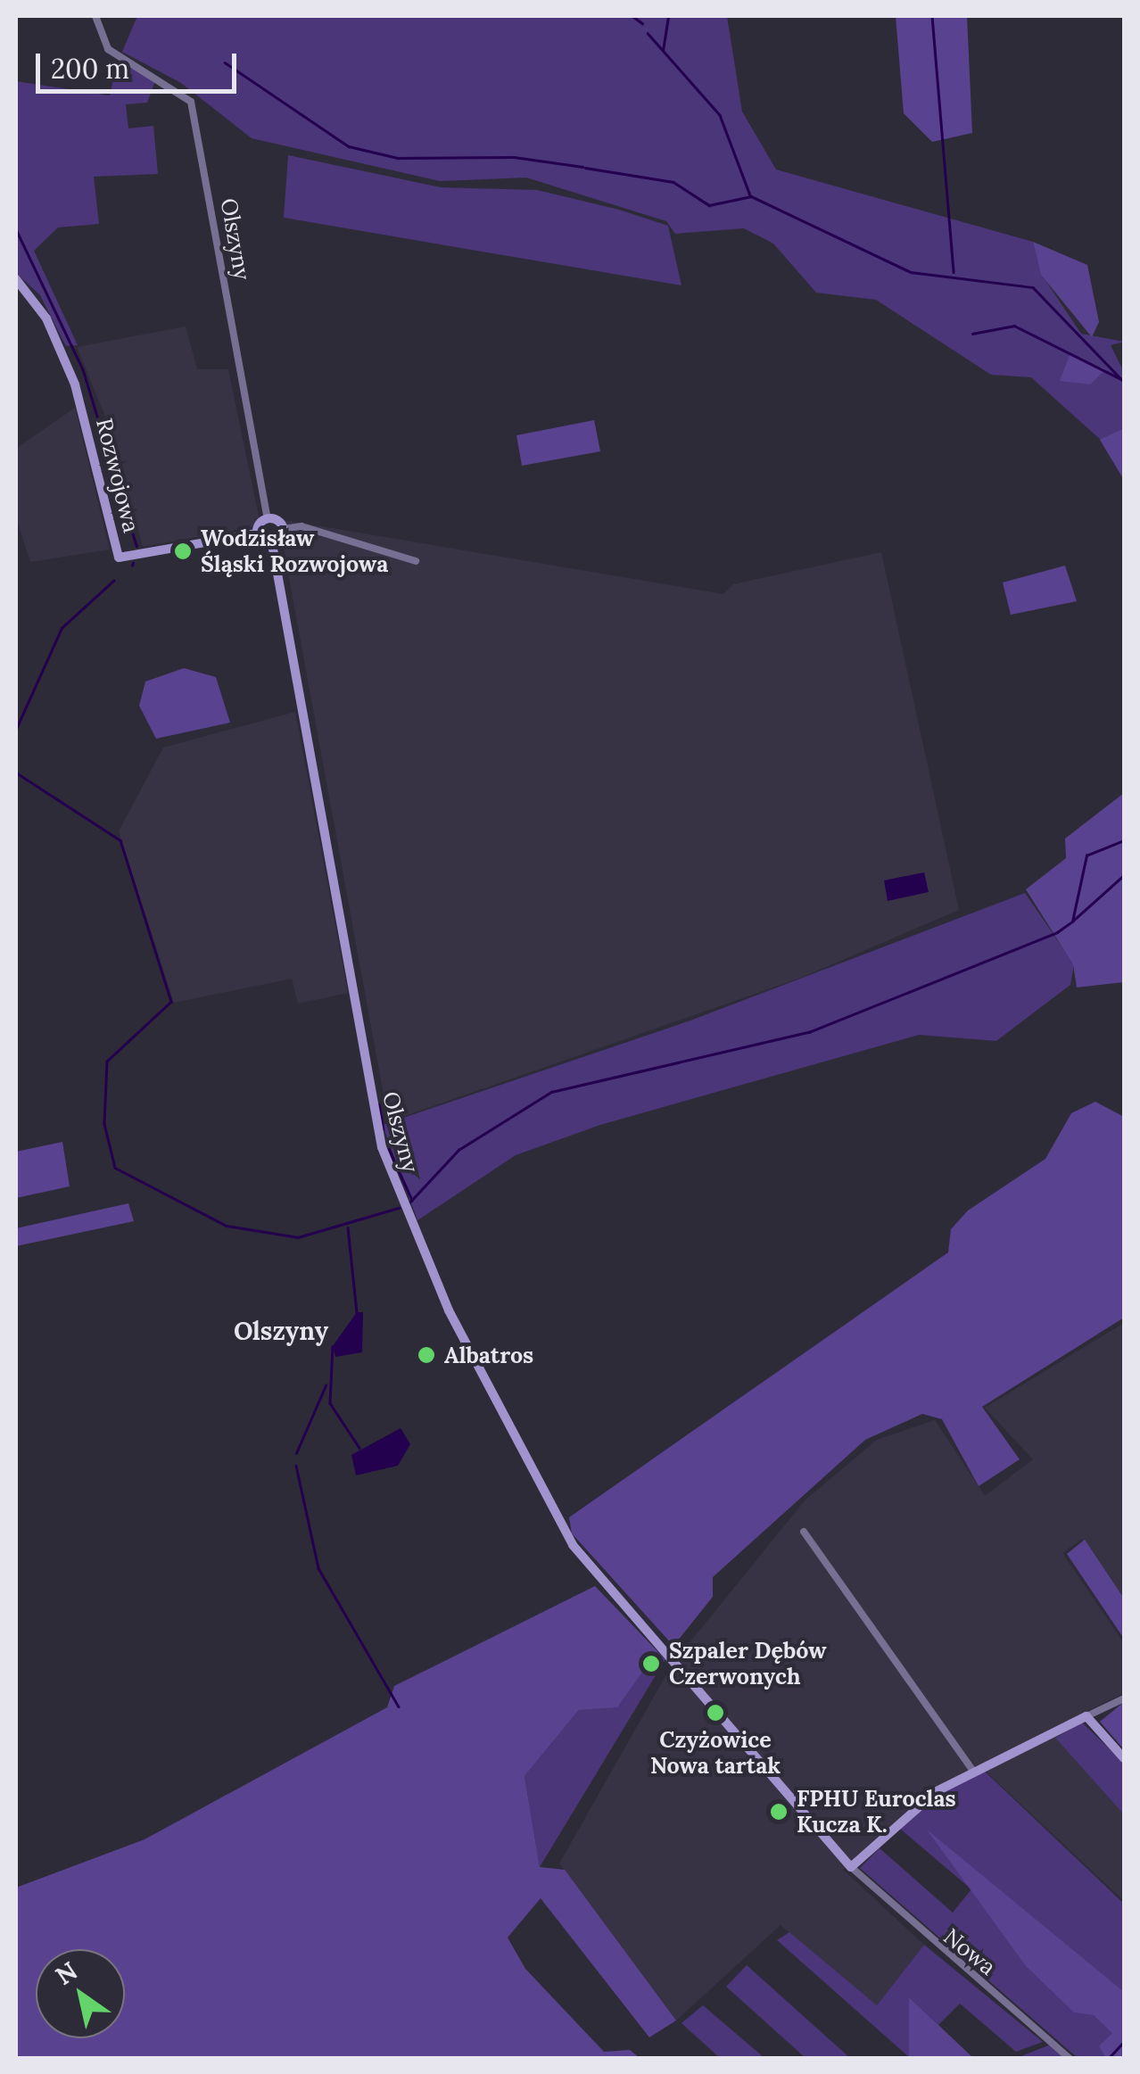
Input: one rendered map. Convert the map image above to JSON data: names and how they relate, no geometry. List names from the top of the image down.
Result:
{
  "streets": {
    "street": ["Olszyny", "Rozwojowa", "Nowa"]
  },
  "crossings": [
    ["Olszyny", "Nowa"]
  ],
  "districts": ["Olszyny"],
  "places": [
    "Wodzisław Śląski Rozwojowa",
    "Albatros",
    "Szpaler Dębów Czerwonych",
    "Czyżowice Nowa tartak",
    "FPHU Euroclas Kucza K."
  ],
  "scale_bar": "200 m",
  "north": "top left"
}
